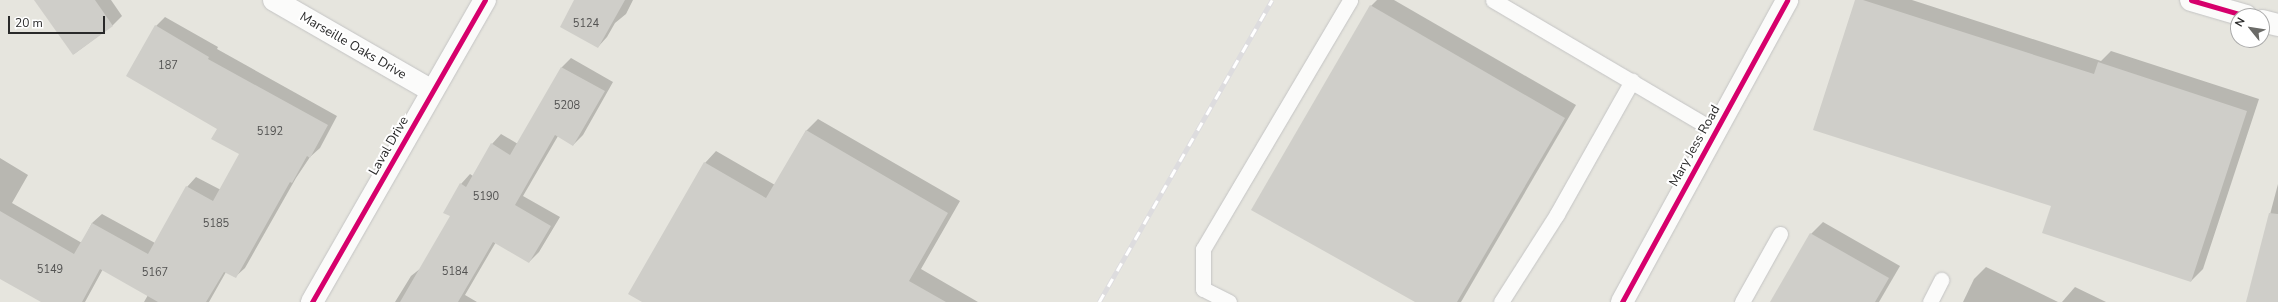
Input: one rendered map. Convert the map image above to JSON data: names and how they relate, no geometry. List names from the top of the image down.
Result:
{
  "streets": {
    "street": ["Marseille Oaks Drive", "Laval Drive", "Mary Jess Road"]
  },
  "crossings": [
    ["Marseille Oaks Drive", "Laval Drive"]
  ],
  "house_numbers": [
    "5124",
    "187",
    "5208",
    "5192",
    "5190",
    "5185",
    "5149",
    "5184",
    "5167"
  ],
  "scale_bar": "20 m",
  "north": "top left"
}
